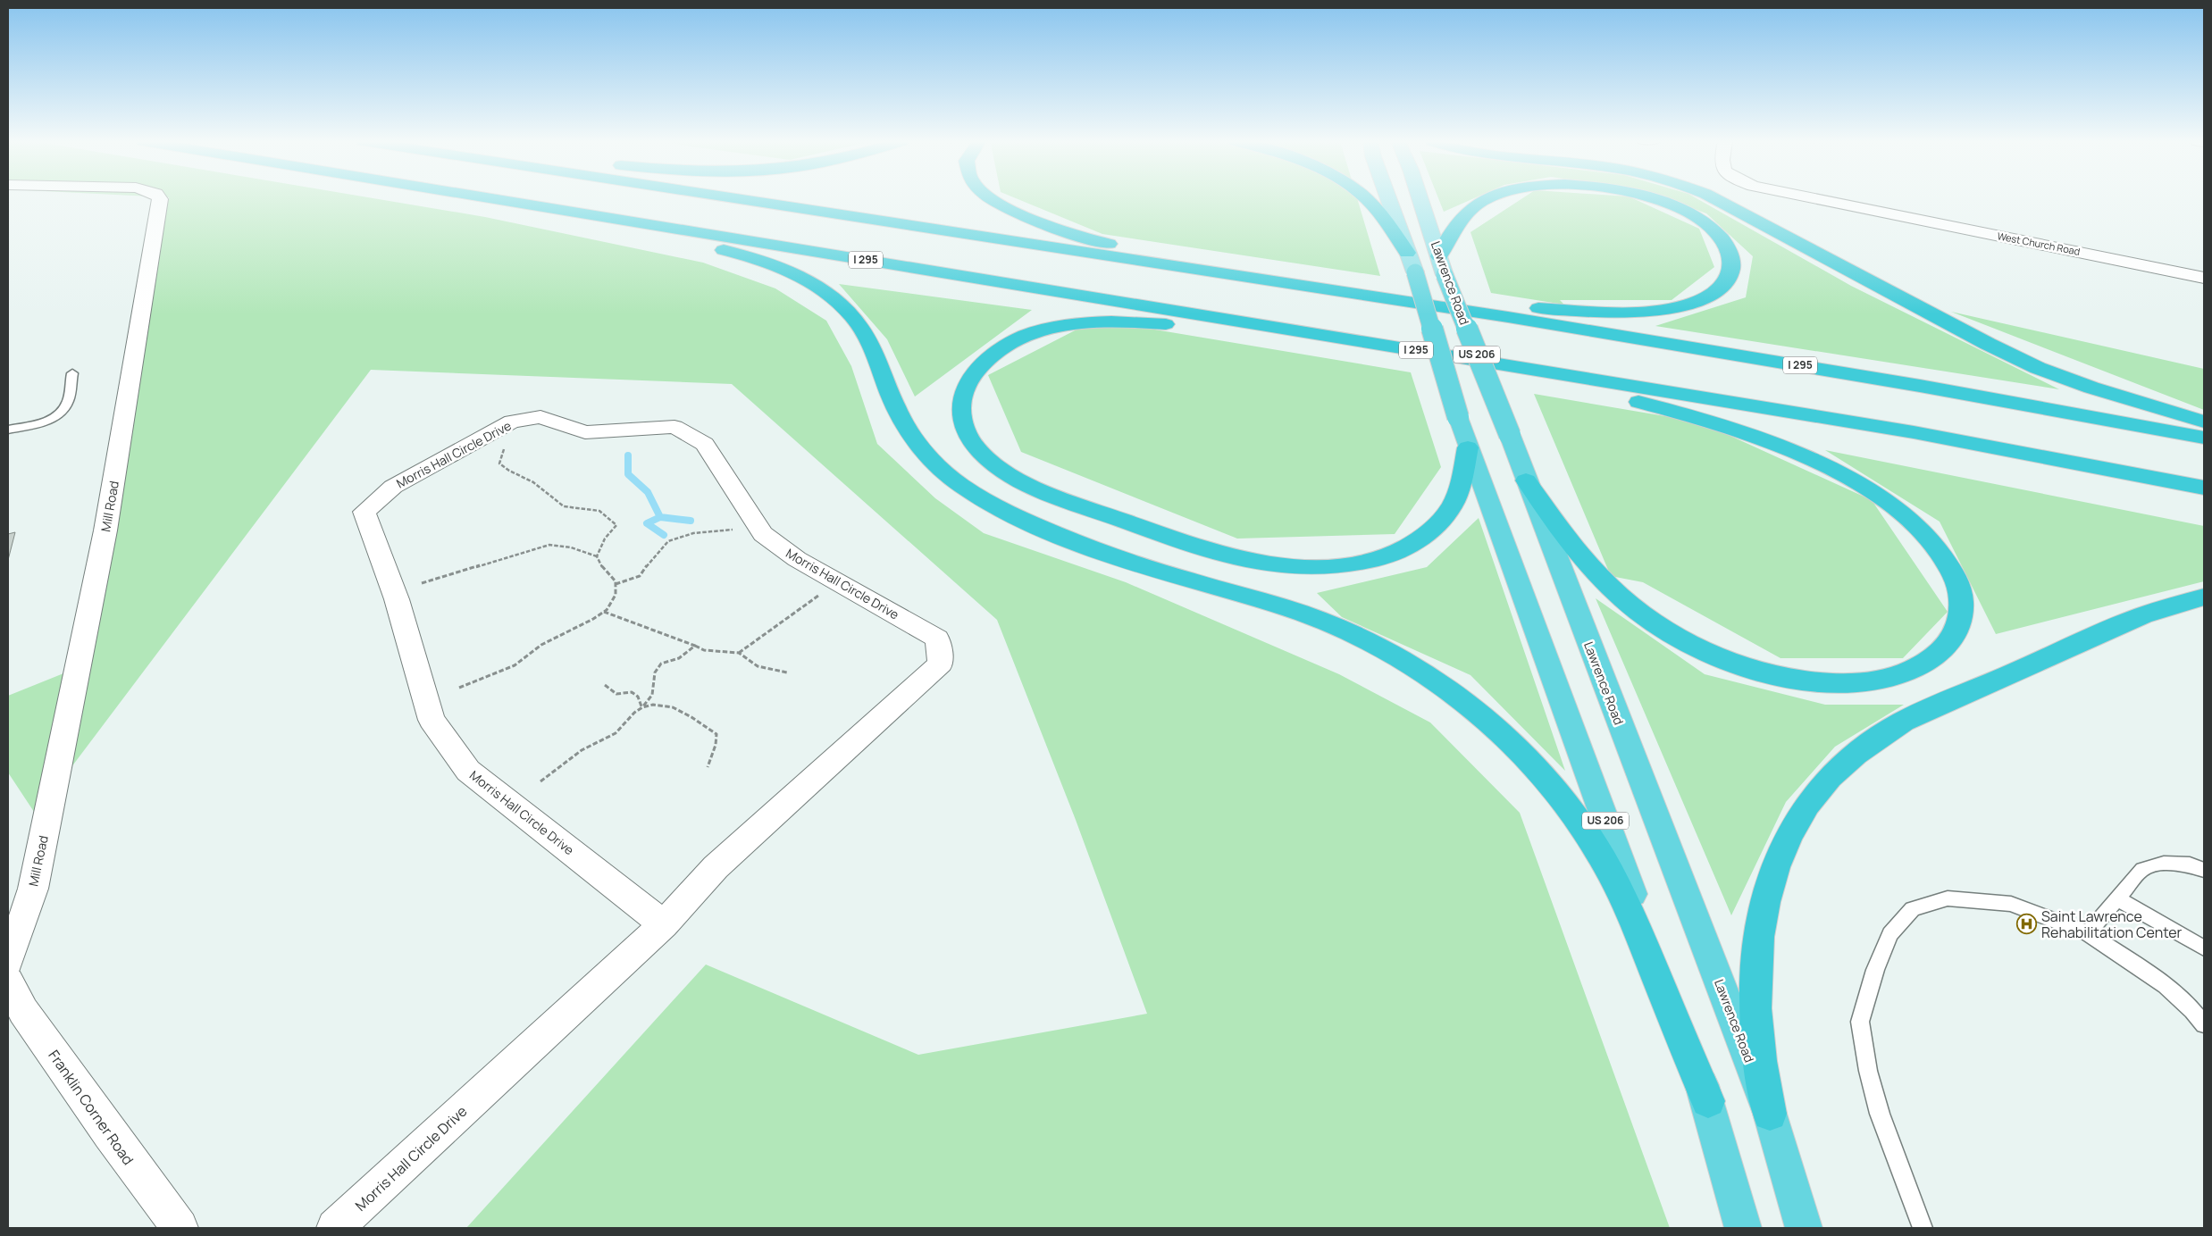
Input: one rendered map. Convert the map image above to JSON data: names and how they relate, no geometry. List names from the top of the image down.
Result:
{
  "streets": {
    "highway": ["I 295", "Lawrence Road", "US 206"],
    "street": [
      "West Church Road",
      "Morris Hall Circle Drive",
      "Mill Road",
      "Franklin Corner Road"
    ]
  },
  "places": {
    "hospital": ["Saint Lawrence Rehabilitation Center"]
  }
}
